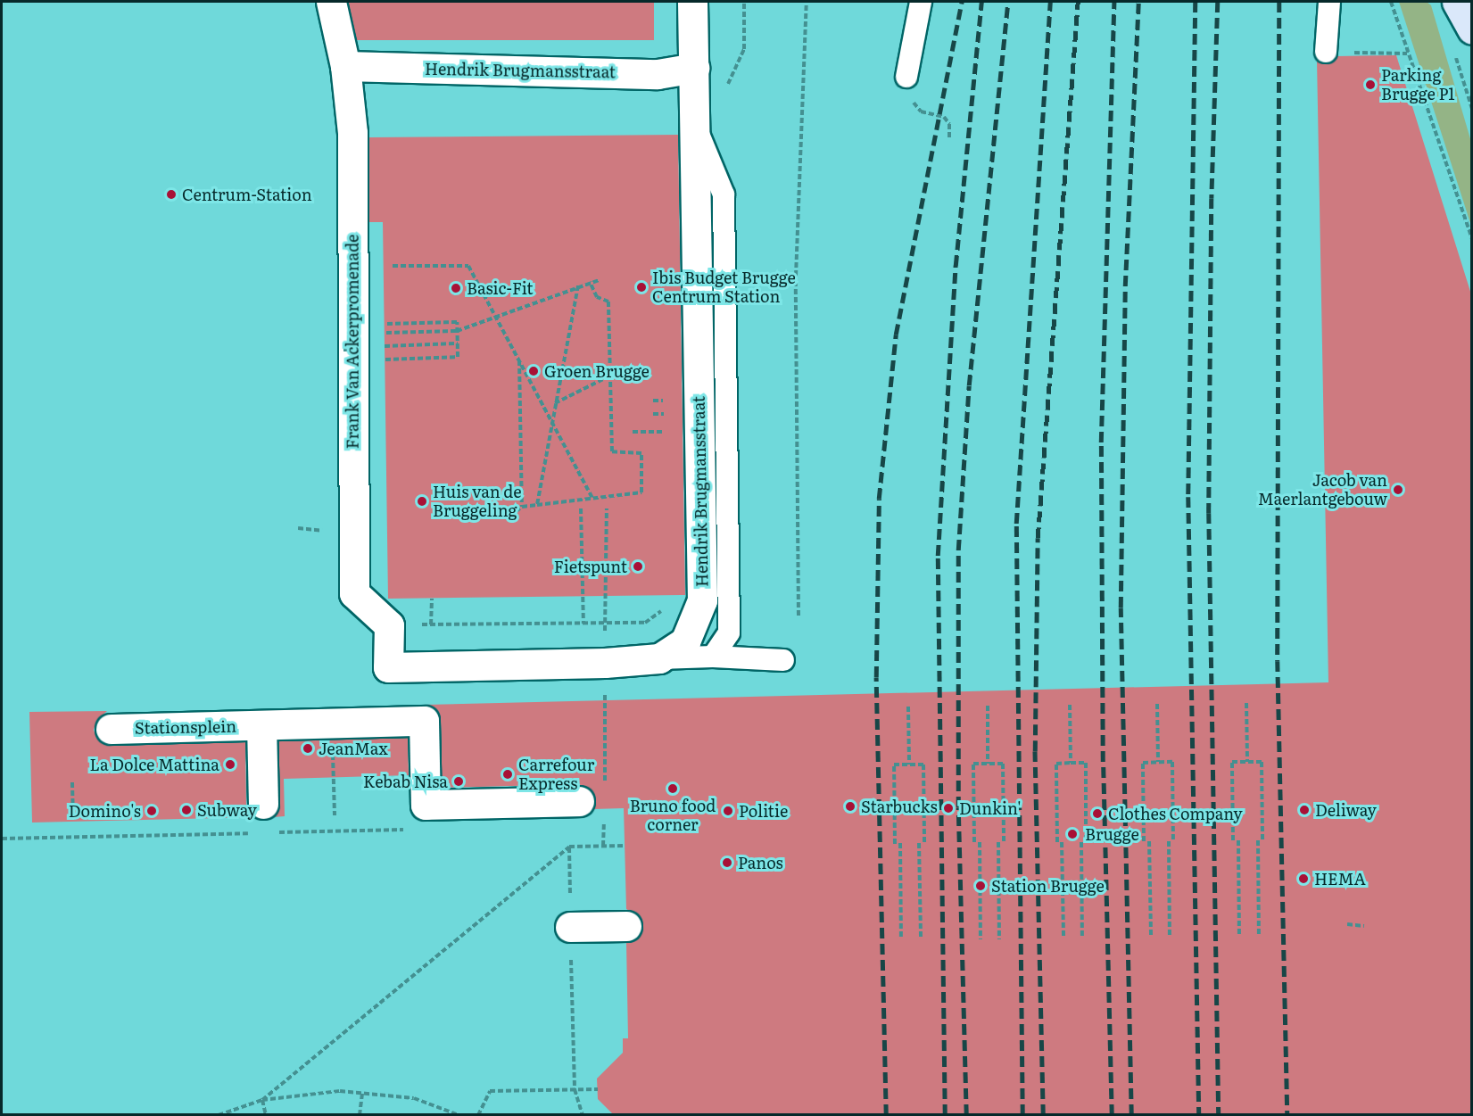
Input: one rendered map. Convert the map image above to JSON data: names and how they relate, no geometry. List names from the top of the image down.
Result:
{
  "streets": {
    "street": ["Hendrik Brugmansstraat", "Frank Van Ackerpromenade", "Stationsplein"]
  },
  "crossings": [
    ["Hendrik Brugmansstraat", "Frank Van Ackerpromenade"]
  ],
  "places": [
    "Parking Brugge P1",
    "Centrum-Station",
    "Ibis Budget Brugge Centrum Station",
    "Basic-Fit",
    "Groen Brugge",
    "Jacob van Maerlantgebouw",
    "Huis van de Bruggeling",
    "Fietspunt",
    "JeanMax",
    "La Dolce Mattina",
    "Carrefour Express",
    "Kebab Nisa",
    "Bruno food corner",
    "Starbucks",
    "Dunkin'",
    "Subway",
    "Deliway",
    "Domino's",
    "Politie",
    "Clothes Company",
    "Brugge",
    "Panos",
    "HEMA",
    "Station Brugge"
  ]
}
